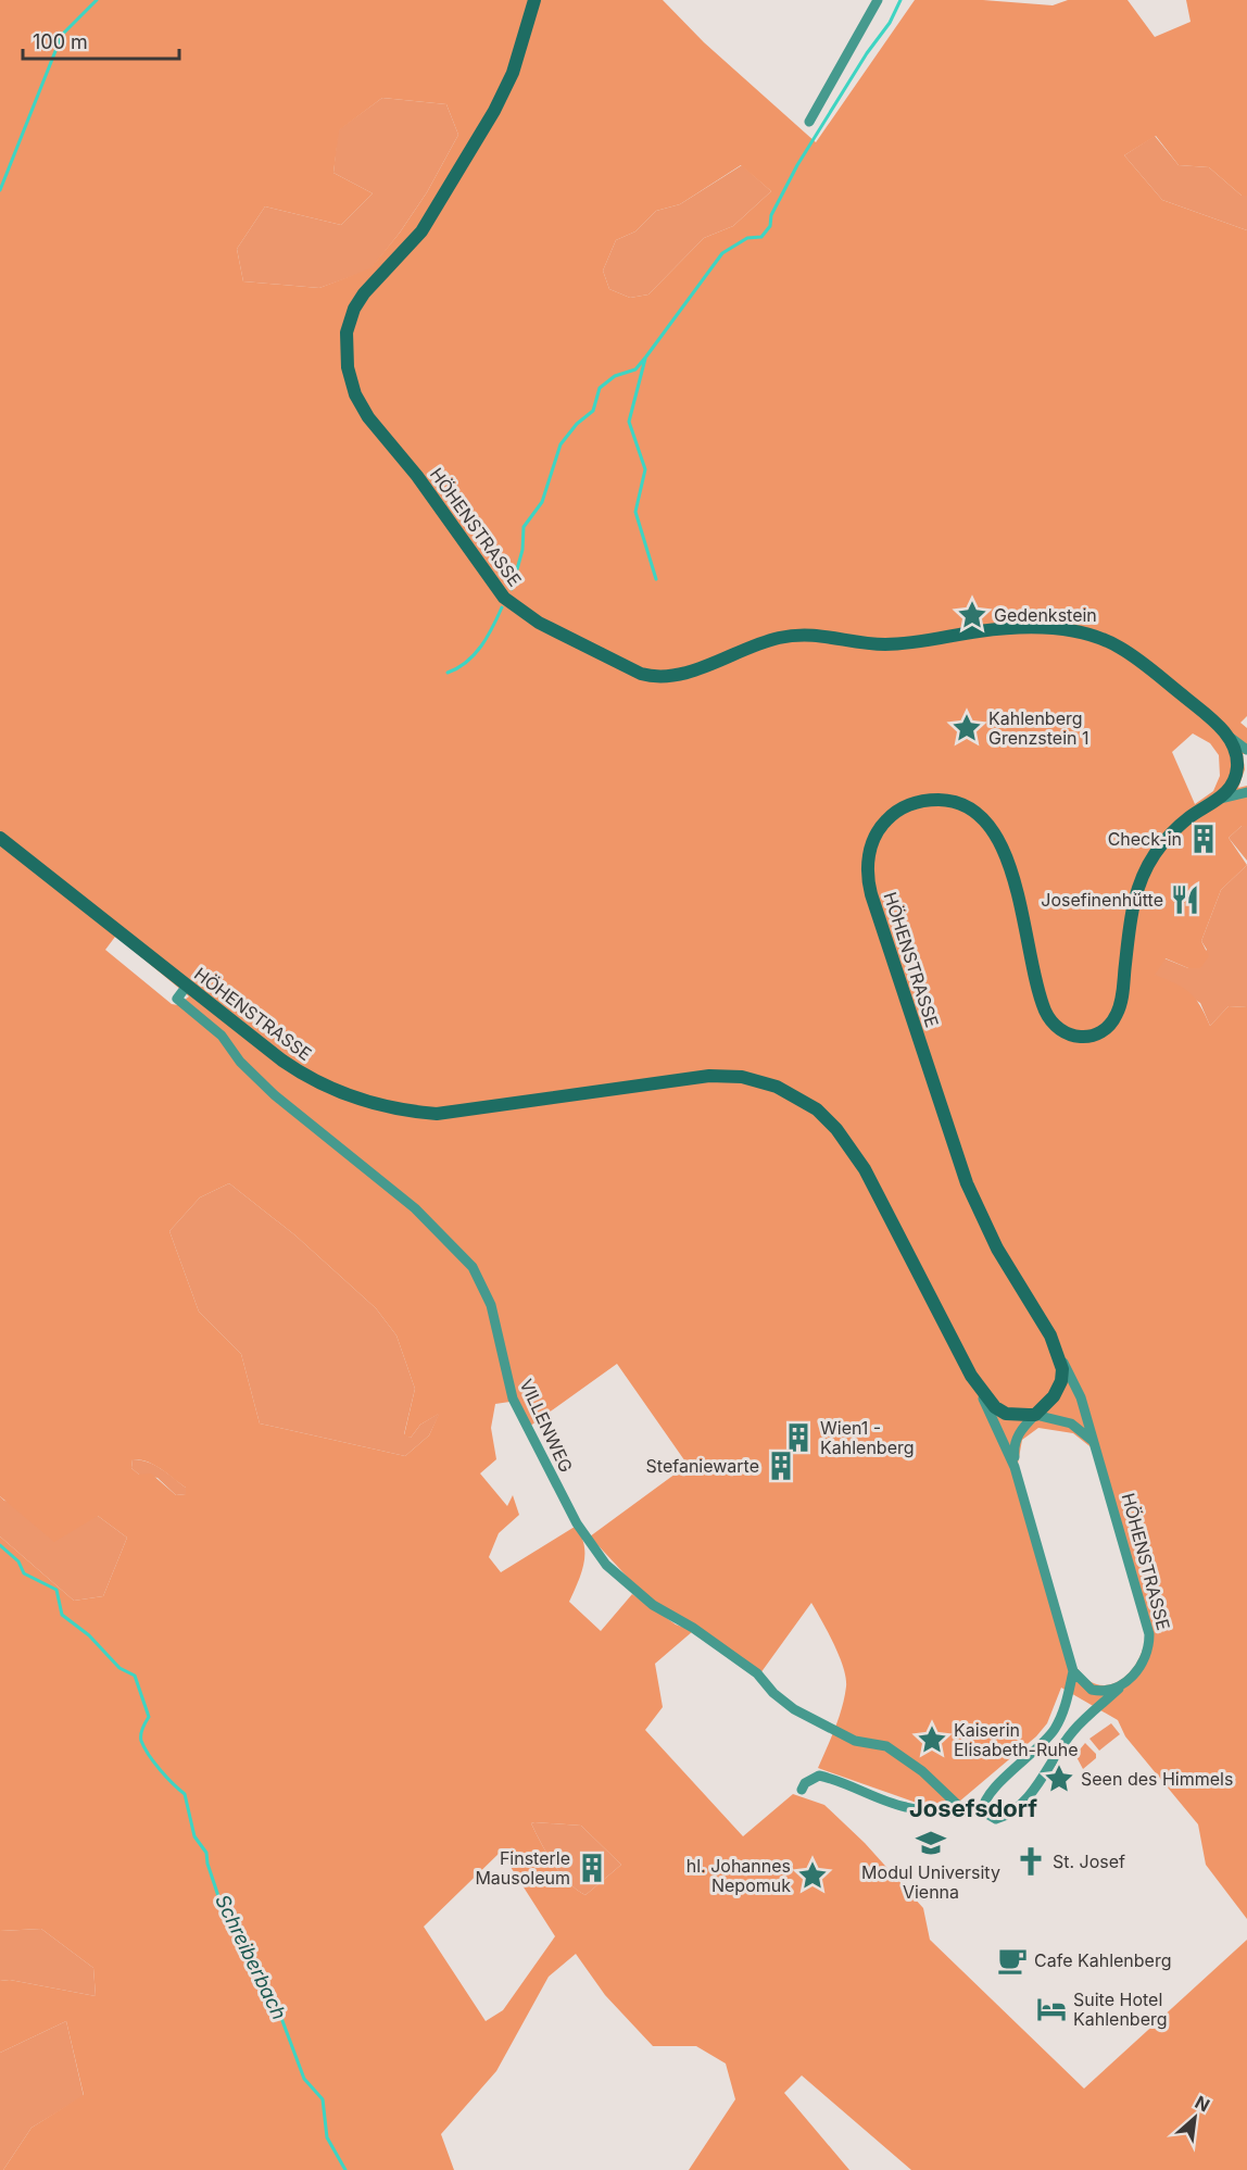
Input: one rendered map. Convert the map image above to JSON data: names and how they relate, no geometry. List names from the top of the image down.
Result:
{
  "streets": {
    "street": ["HÖHENSTRASSE", "VILLENWEG"]
  },
  "crossings": [
    ["HÖHENSTRASSE", "VILLENWEG"]
  ],
  "districts": ["Josefsdorf"],
  "water": ["Schreiberbach"],
  "places": {
    "place": [
      "Gedenkstein",
      "Kahlenberg Grenzstein 1",
      "Kaiserin Elisabeth-Ruhe",
      "Seen des Himmels",
      "hl. Johannes Nepomuk"
    ],
    "building": [
      "Check-in",
      "Wien1 - Kahlenberg",
      "Stefaniewarte",
      "Finsterle Mausoleum"
    ],
    "restaurant": ["Josefinenhütte"],
    "school or university": ["Modul University Vienna"],
    "church": ["St. Josef"],
    "cafe": ["Cafe Kahlenberg"],
    "hotel": ["Suite Hotel Kahlenberg"]
  },
  "scale_bar": "100 m",
  "north": "top right"
}
